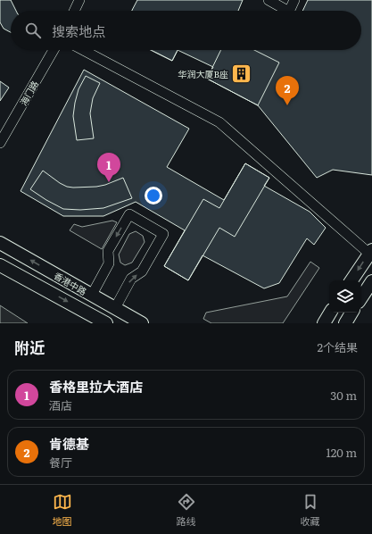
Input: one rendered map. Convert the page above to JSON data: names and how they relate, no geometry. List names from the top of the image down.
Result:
{
  "streets": {
    "main road": ["香港中路"],
    "street": ["海门路"]
  },
  "places": {
    "building": ["华润大厦B座"]
  },
  "page": {
    "search": "搜索地点",
    "pins": ["2", "1"],
    "heading": ["附近", "2个结果"],
    "list": [
      {
        "mark": "1",
        "name": "香格里拉大酒店",
        "note": "酒店",
        "value": "30 m"
      },
      {
        "mark": "2",
        "name": "肯德基",
        "note": "餐厅",
        "value": "120 m"
      }
    ],
    "nav": ["地图", "路线", "收藏"]
  }
}
